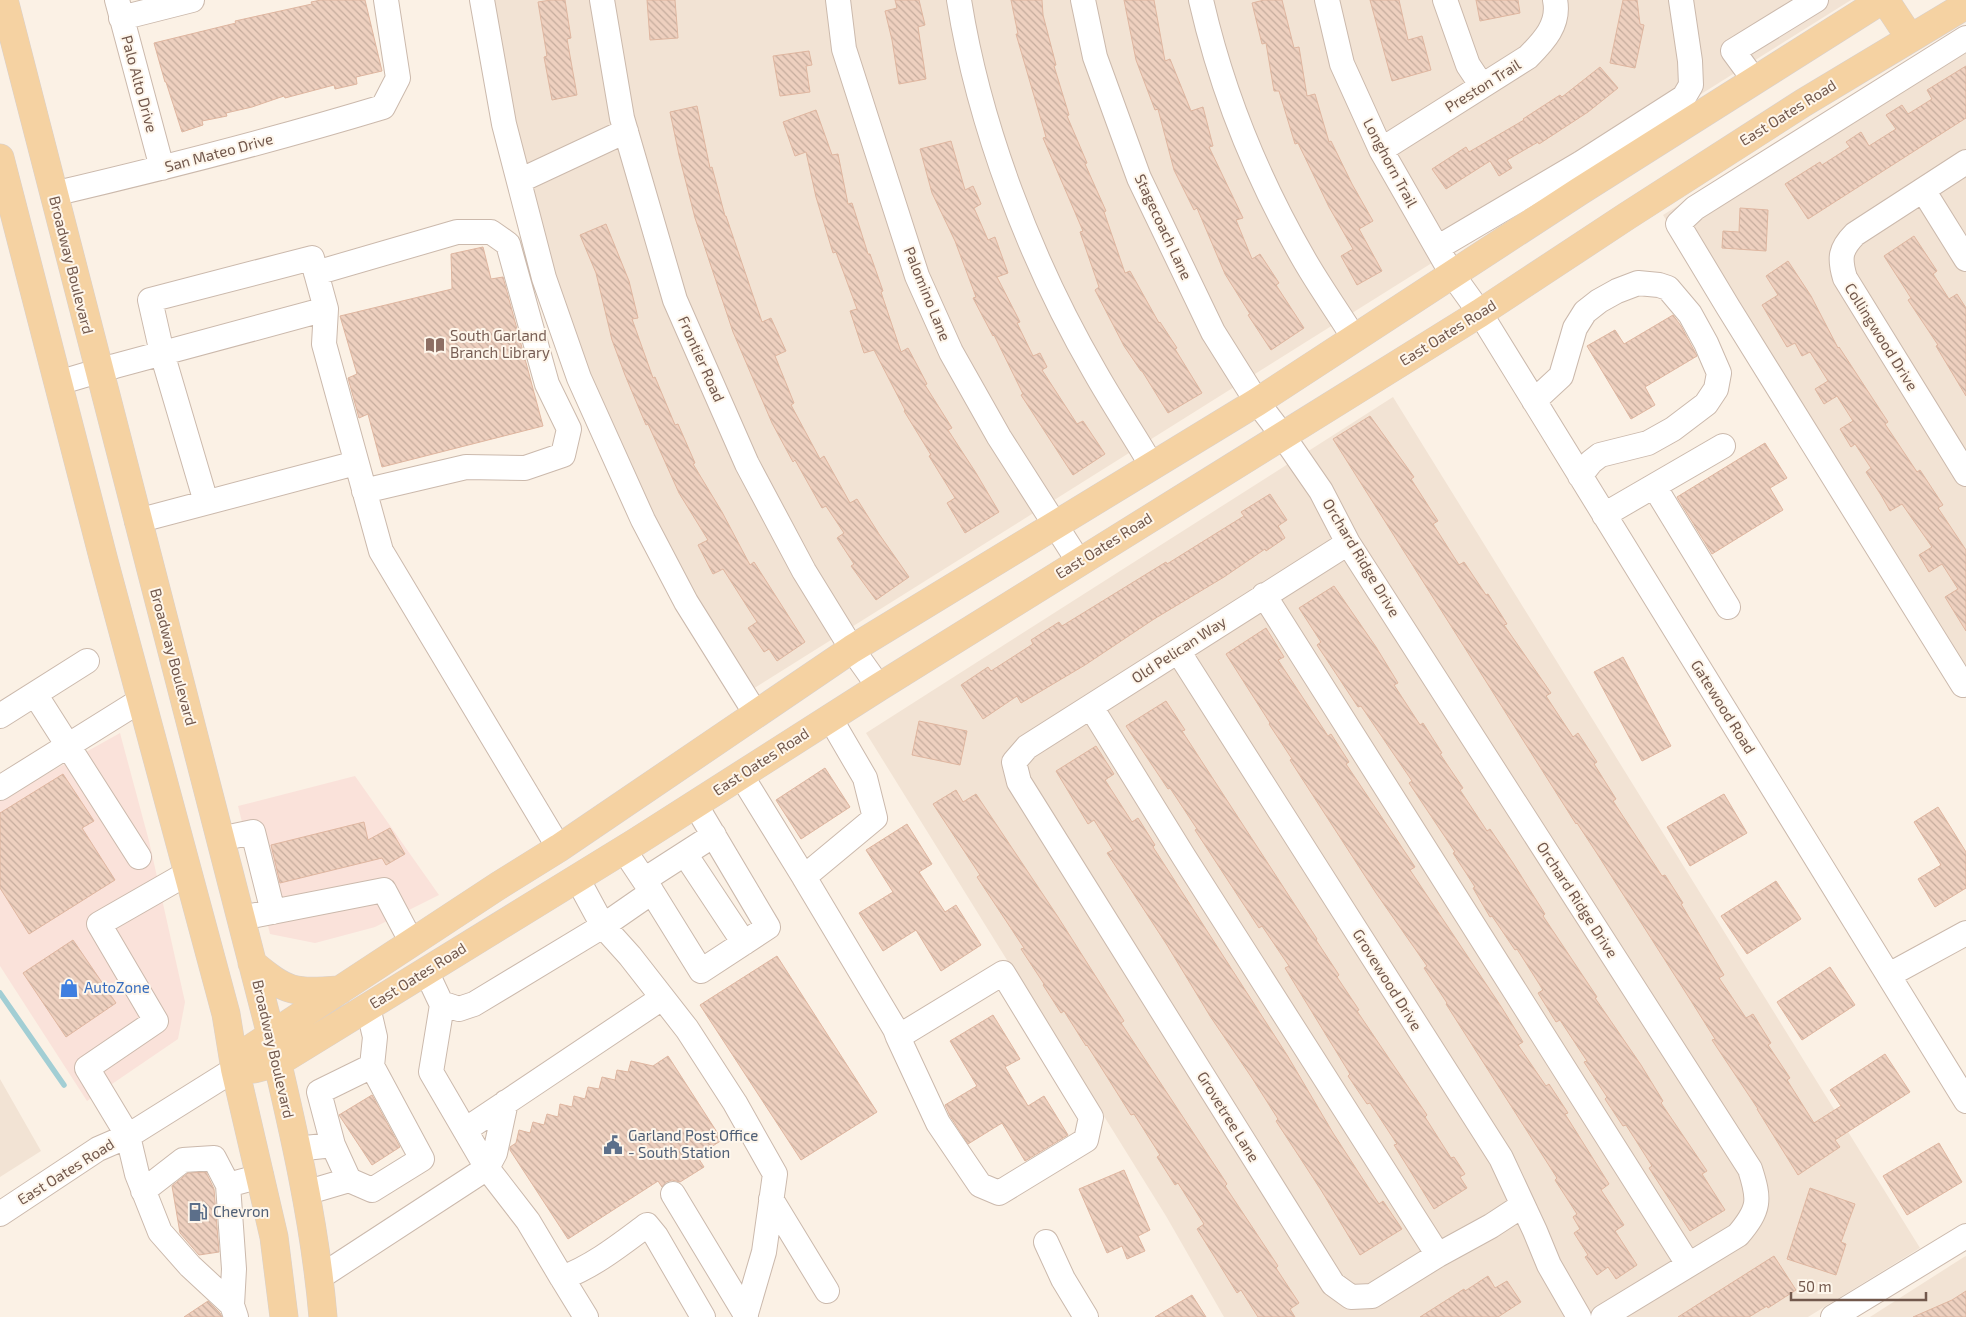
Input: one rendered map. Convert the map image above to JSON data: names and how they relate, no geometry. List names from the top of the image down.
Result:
{
  "streets": {
    "main road": ["East Oates Road", "Broadway Boulevard"],
    "street": [
      "Palo Alto Drive",
      "Preston Trail",
      "San Mateo Drive",
      "Longhorn Trail",
      "Stagecoach Lane",
      "Palomino Lane",
      "Collingwood Drive",
      "Frontier Road",
      "Orchard Ridge Drive",
      "Old Pelican Way",
      "Gatewood Road",
      "Grovewood Drive",
      "Grovetree Lane"
    ]
  },
  "crossings": [
    ["Palo Alto Drive", "San Mateo Drive"],
    ["Preston Trail", "Longhorn Trail"],
    ["East Oates Road", "Longhorn Trail"],
    ["East Oates Road", "Stagecoach Lane"],
    ["East Oates Road", "Broadway Boulevard"],
    ["East Oates Road", "Palomino Lane"],
    ["East Oates Road", "Frontier Road"],
    ["East Oates Road", "Orchard Ridge Drive"],
    ["East Oates Road", "Gatewood Road"],
    ["San Mateo Drive", "Broadway Boulevard"],
    ["Longhorn Trail", "Gatewood Road"],
    ["Stagecoach Lane", "Orchard Ridge Drive"],
    ["Orchard Ridge Drive", "Old Pelican Way"],
    ["Old Pelican Way", "Grovewood Drive"],
    ["Old Pelican Way", "Grovetree Lane"],
    ["Grovewood Drive", "Grovetree Lane"]
  ],
  "places": {
    "library": ["South Garland Branch Library"],
    "shop": ["AutoZone"],
    "public building": ["Garland Post Office - South Station"],
    "fuel station": ["Chevron"]
  },
  "scale_bar": "50 m"
}
